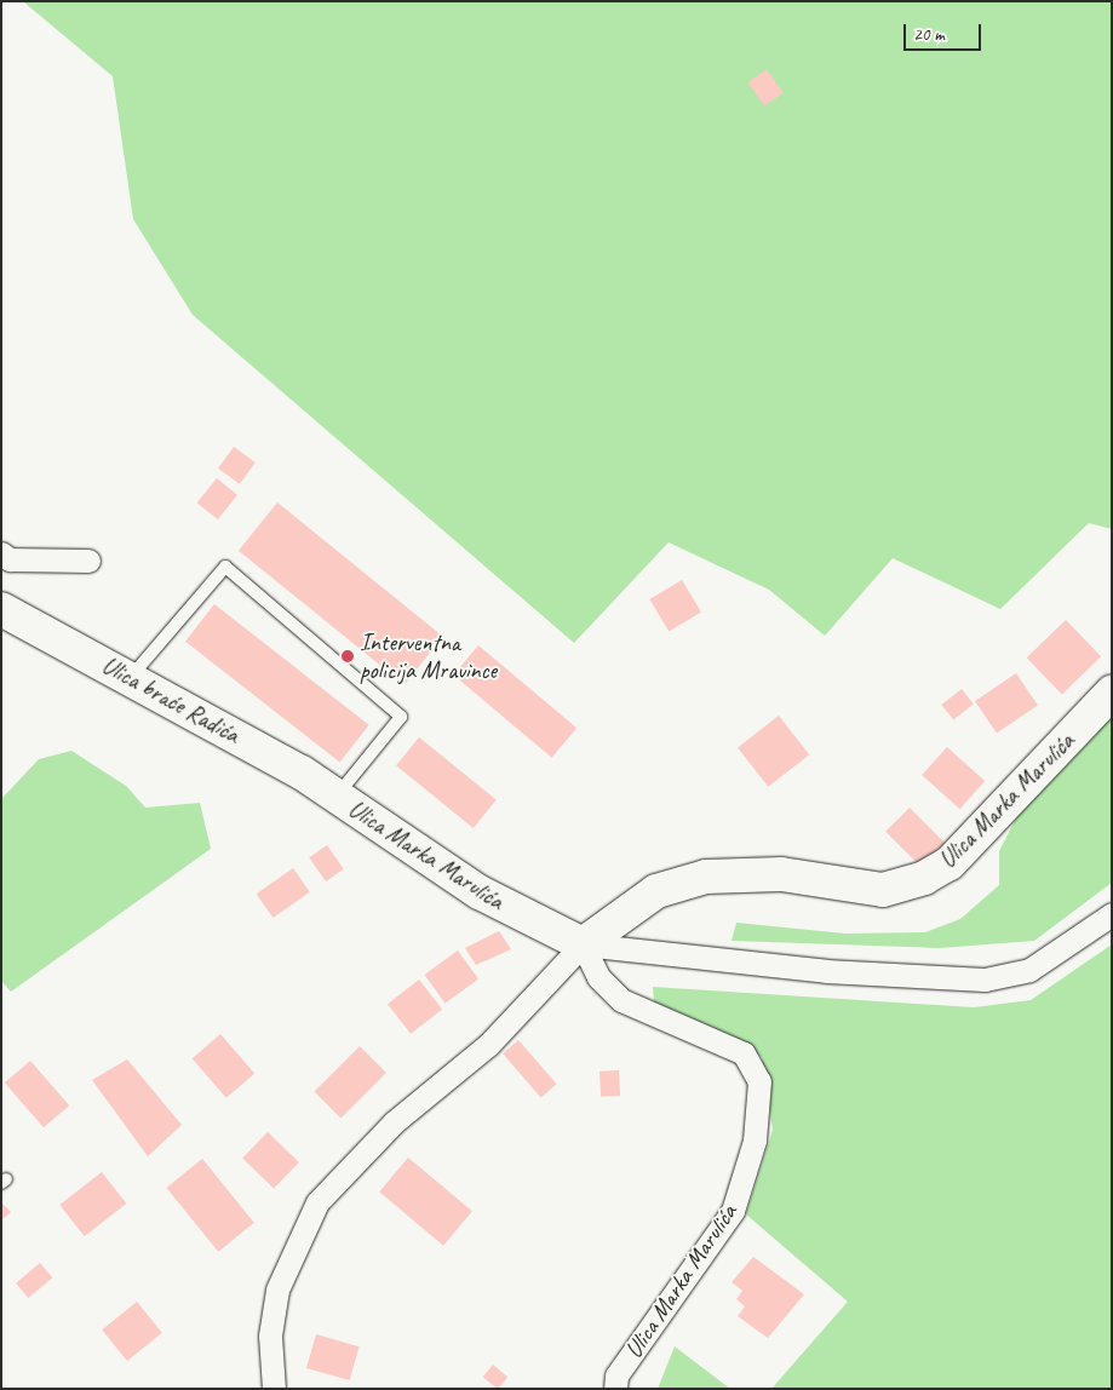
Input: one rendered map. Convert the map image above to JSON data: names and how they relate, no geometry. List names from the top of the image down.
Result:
{
  "streets": {
    "main road": ["Ulica braće Radića", "Ulica Marka Marulića"]
  },
  "crossings": [
    ["Ulica braće Radića", "Ulica Marka Marulića"]
  ],
  "places": ["Interventna policija Mravince"],
  "scale_bar": "20 m"
}
